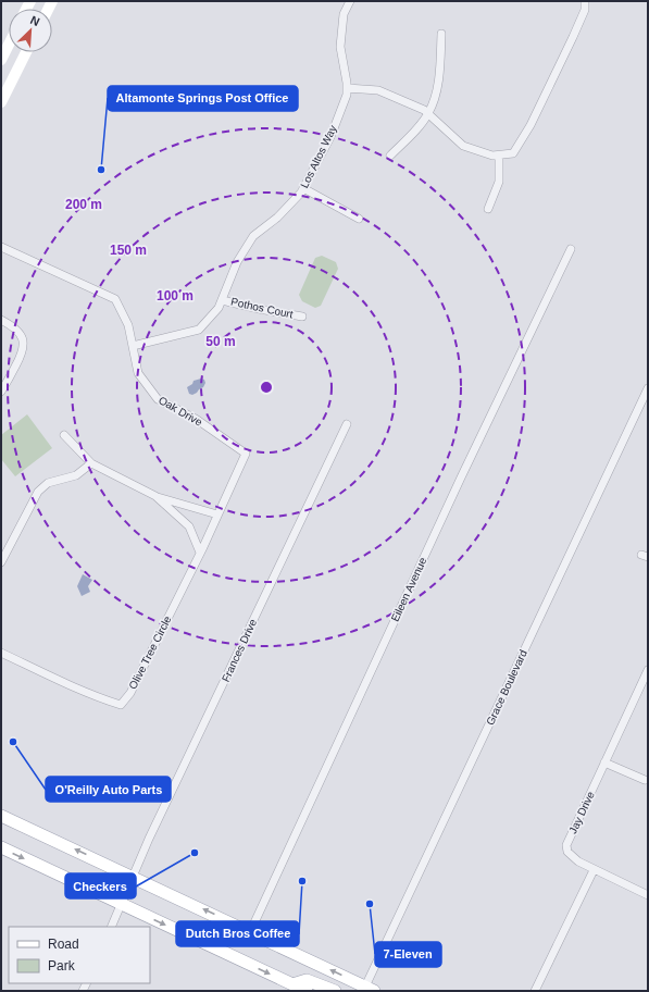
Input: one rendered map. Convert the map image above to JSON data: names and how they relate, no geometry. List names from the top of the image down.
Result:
{
  "streets": {
    "street": [
      "Los Altos Way",
      "Pothos Court",
      "Oak Drive",
      "Eileen Avenue",
      "Frances Drive",
      "Olive Tree Circle",
      "Grace Boulevard",
      "Jay Drive"
    ]
  },
  "crossings": [
    ["Los Altos Way", "Pothos Court"],
    ["Los Altos Way", "Oak Drive"],
    ["Oak Drive", "Olive Tree Circle"]
  ],
  "places": [
    "Altamonte Springs Post Office",
    "O'Reilly Auto Parts",
    "Checkers",
    "Dutch Bros Coffee",
    "7-Eleven"
  ],
  "legend": ["Road", "Park"],
  "north": "top right",
  "rings": [
    "200 m",
    "150 m",
    "100 m",
    "50 m"
  ]
}
